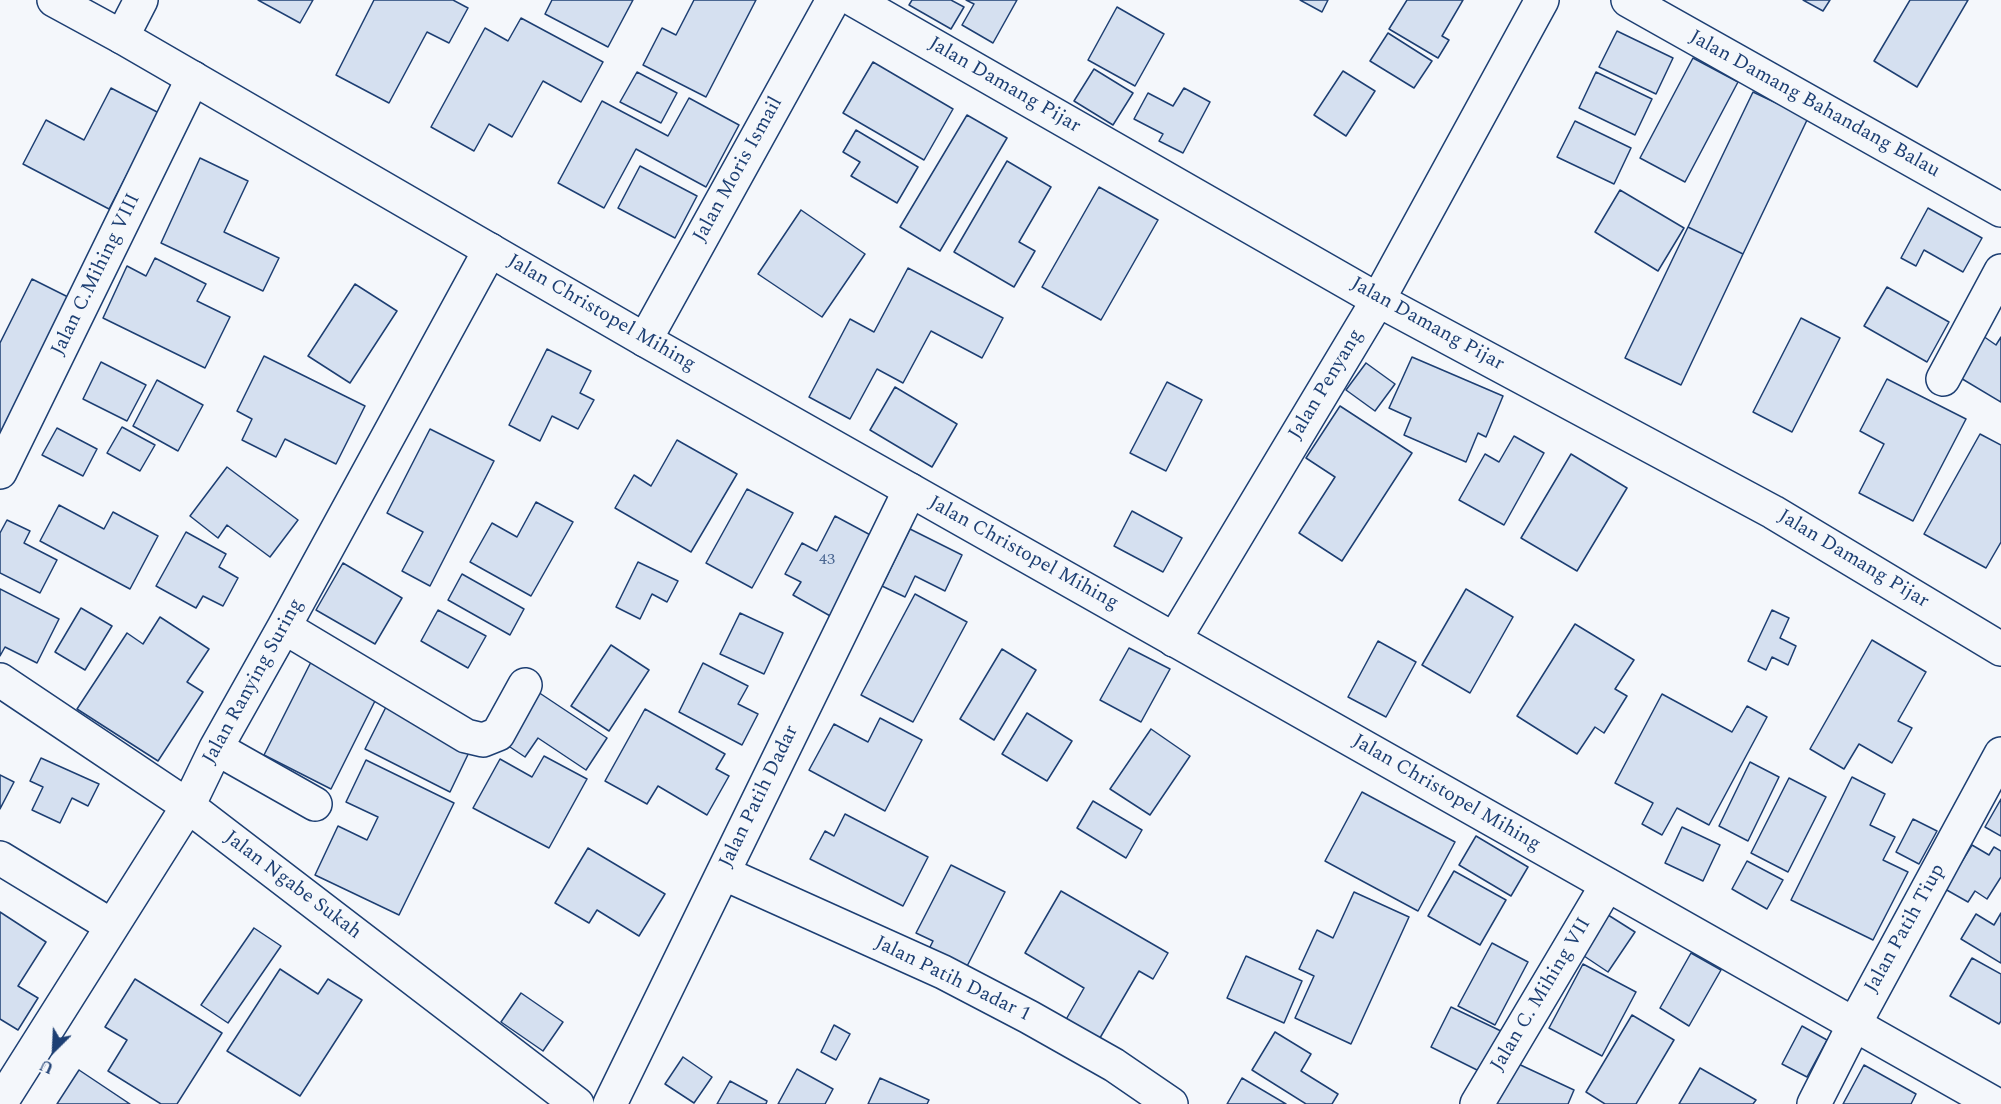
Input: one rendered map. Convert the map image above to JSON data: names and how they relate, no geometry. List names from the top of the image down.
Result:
{
  "streets": {
    "street": [
      "Jalan Damang Pijar",
      "Jalan Damang Bahandang Balau",
      "Jalan Moris Ismail",
      "Jalan C.Mihing VIII",
      "Jalan Christopel Mihing",
      "Jalan Penyang",
      "Jalan Ranying Suring",
      "Jalan Patih Dadar",
      "Jalan Ngabe Sukah",
      "Jalan Patih Tiup",
      "Jalan Patih Dadar 1",
      "Jalan C. Mihing VII"
    ]
  },
  "crossings": [
    ["Jalan Damang Pijar", "Jalan Penyang"],
    ["Jalan Moris Ismail", "Jalan Christopel Mihing"],
    ["Jalan C.Mihing VIII", "Jalan Christopel Mihing"],
    ["Jalan Christopel Mihing", "Jalan Penyang"],
    ["Jalan Christopel Mihing", "Jalan Ranying Suring"],
    ["Jalan Christopel Mihing", "Jalan Patih Dadar"],
    ["Jalan Christopel Mihing", "Jalan Patih Tiup"],
    ["Jalan Christopel Mihing", "Jalan C. Mihing VII"],
    ["Jalan Ranying Suring", "Jalan Ngabe Sukah"],
    ["Jalan Patih Dadar", "Jalan Patih Dadar 1"]
  ],
  "house_numbers": ["43"],
  "north": "bottom left"
}
